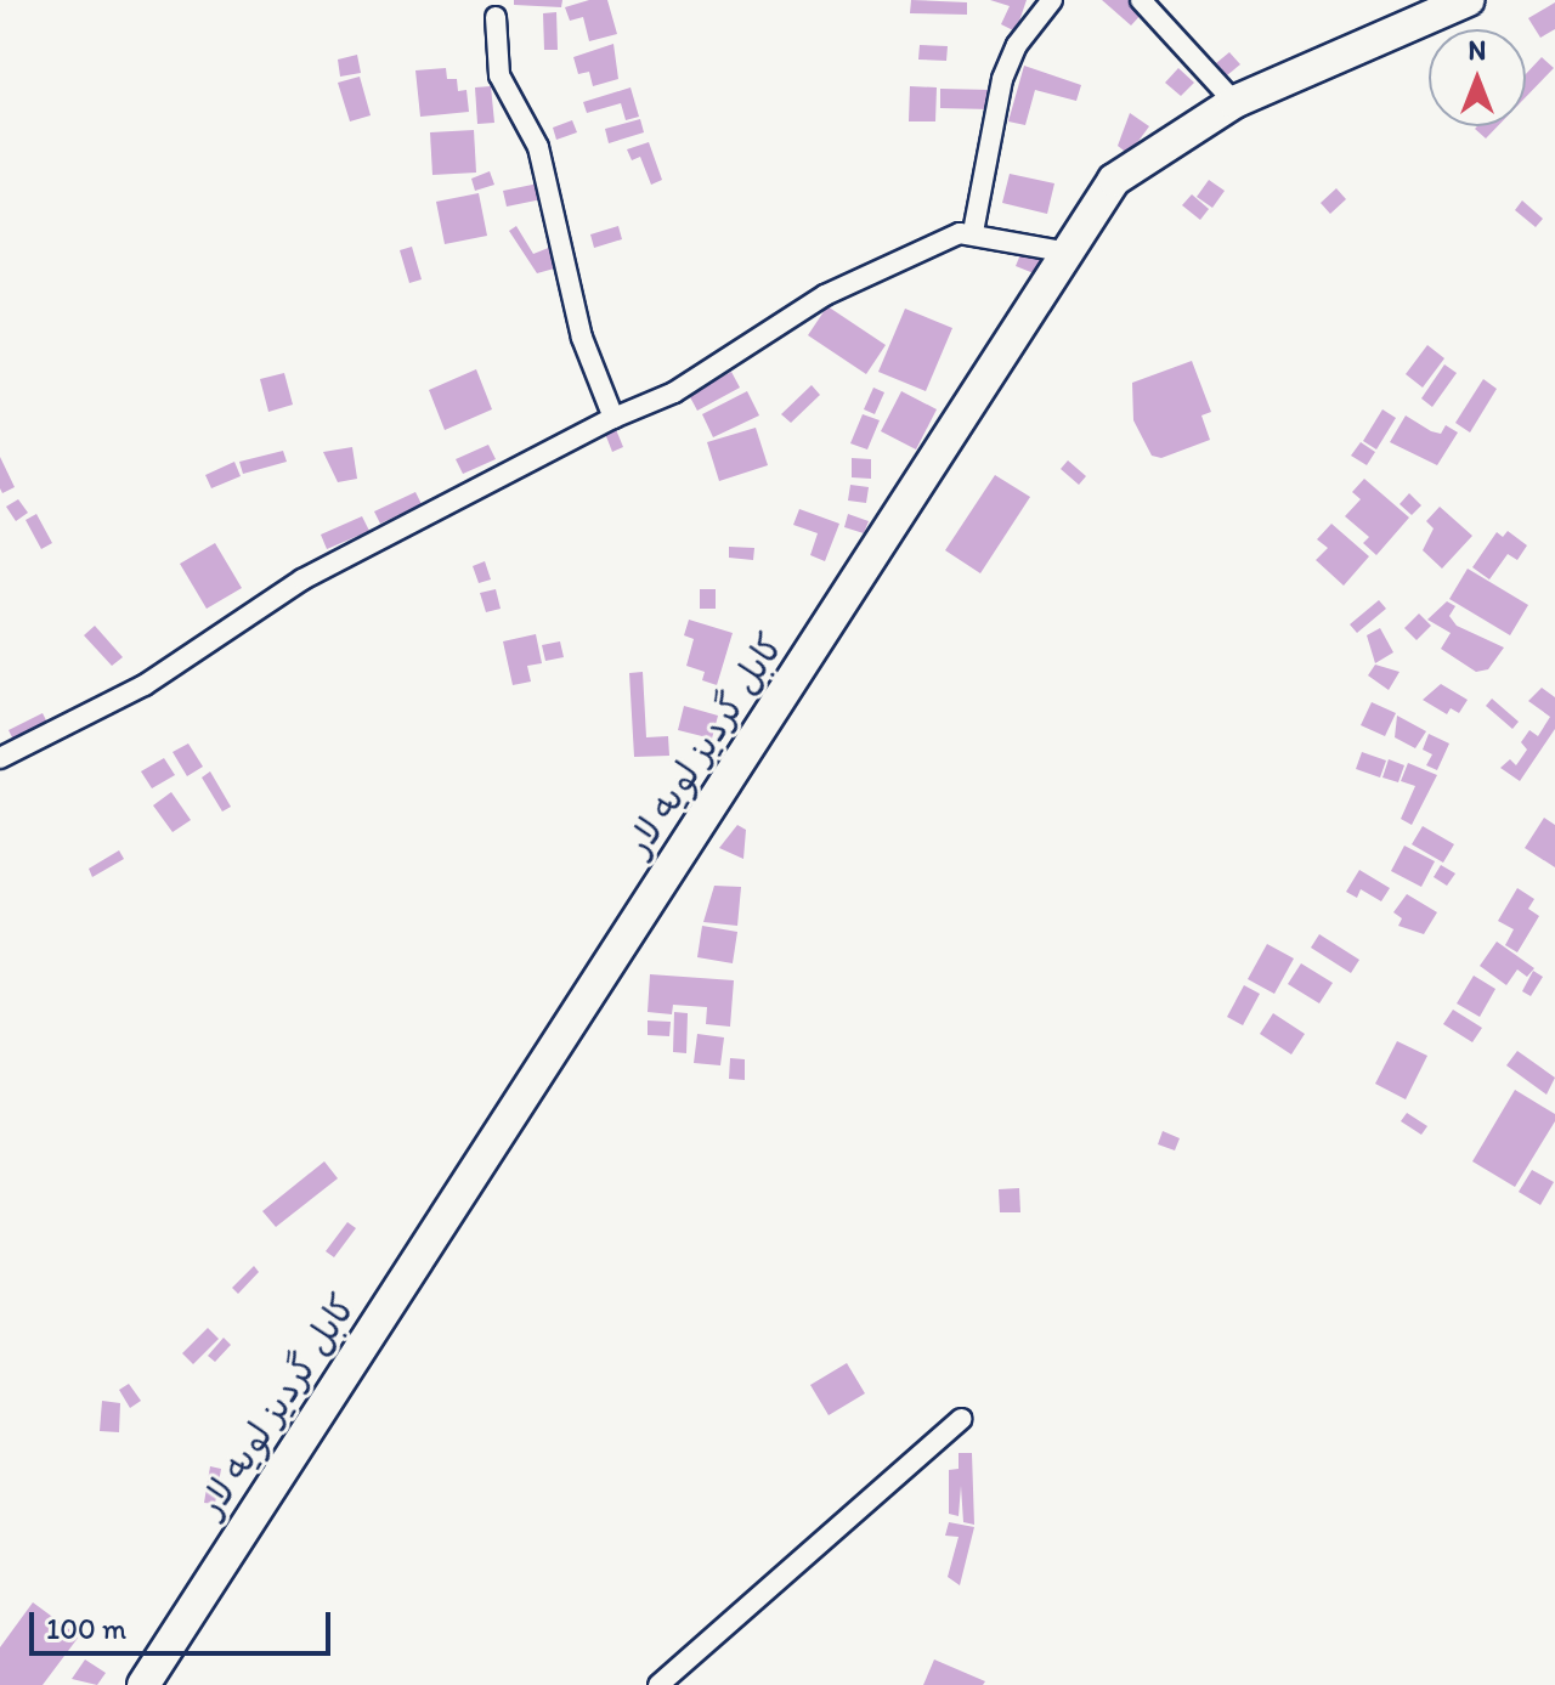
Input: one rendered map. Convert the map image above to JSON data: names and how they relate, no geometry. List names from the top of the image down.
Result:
{
  "streets": {
    "highway": ["کابل گردیز لویه لار"]
  },
  "scale_bar": "100 m",
  "north": "top"
}
